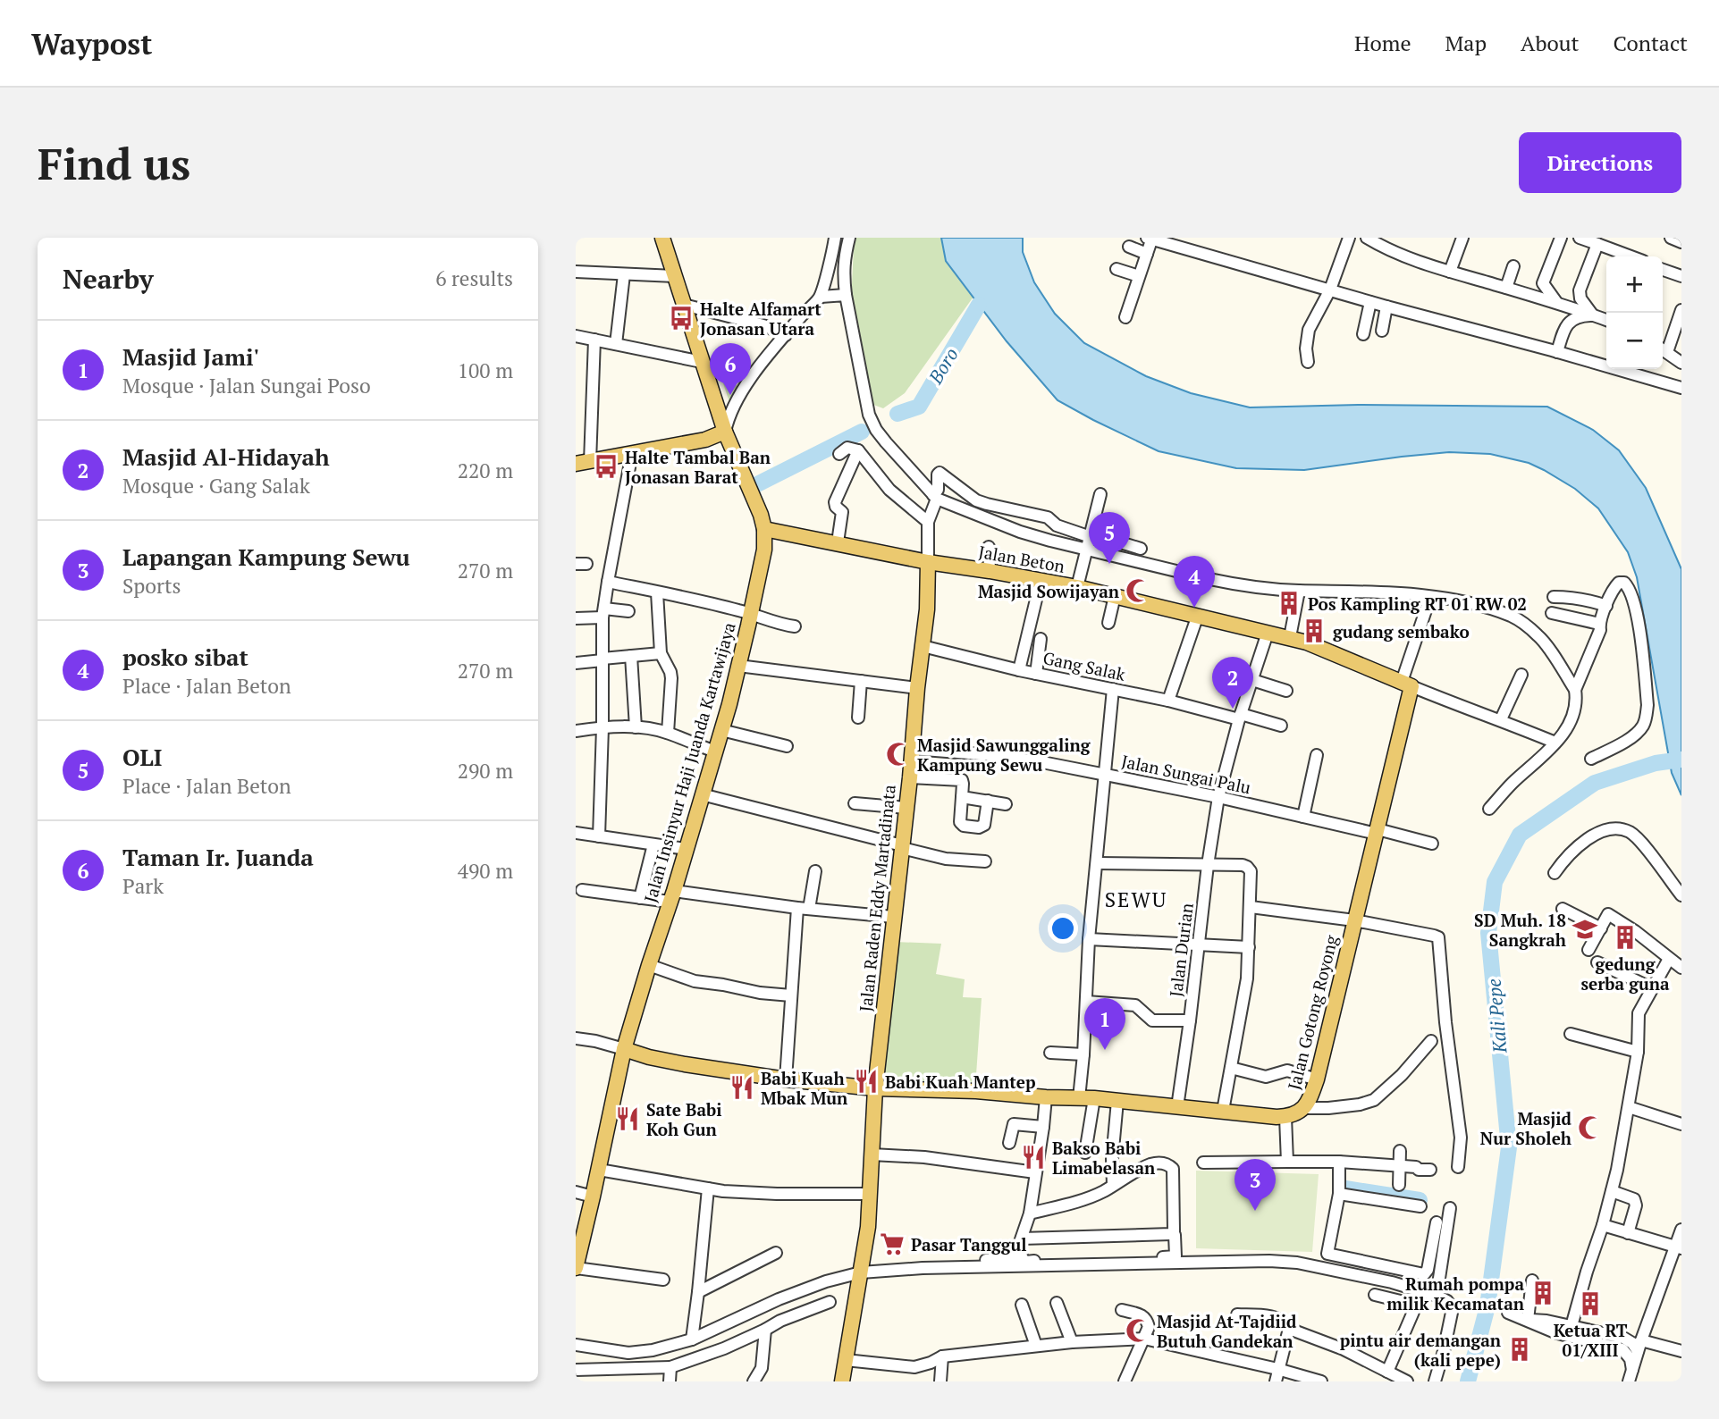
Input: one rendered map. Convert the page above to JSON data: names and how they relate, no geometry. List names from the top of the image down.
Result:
{
  "streets": {
    "main road": [
      "Jalan Beton",
      "Jalan Insinyur Haji Juanda Kartawijaya",
      "Jalan Raden Eddy Martadinata",
      "Jalan Gotong Royong"
    ],
    "street": ["Gang Salak", "Jalan Sungai Palu", "Jalan Durian"]
  },
  "crossings": [
    ["Jalan Beton", "Jalan Insinyur Haji Juanda Kartawijaya"],
    ["Jalan Beton", "Jalan Raden Eddy Martadinata"],
    ["Jalan Beton", "Jalan Durian"],
    ["Jalan Beton", "Jalan Gotong Royong"],
    ["Gang Salak", "Jalan Raden Eddy Martadinata"],
    ["Gang Salak", "Jalan Durian"],
    ["Jalan Sungai Palu", "Jalan Raden Eddy Martadinata"],
    ["Jalan Sungai Palu", "Jalan Durian"],
    ["Jalan Sungai Palu", "Jalan Gotong Royong"]
  ],
  "districts": ["SEWU"],
  "water": ["Boro", "Kali Pepe"],
  "places": {
    "bus stop": ["Halte Alfamart Jonasan Utara", "Halte Tambal Ban Jonasan Barat"],
    "mosque": [
      "Masjid Sowijayan",
      "Masjid Sawunggaling Kampung Sewu",
      "Masjid Nur Sholeh",
      "Masjid At-Tajdiid Butuh Gandekan"
    ],
    "building": [
      "Pos Kampling RT 01 RW 02",
      "gudang sembako",
      "gedung serba guna",
      "Rumah pompa milik Kecamatan",
      "Ketua RT 01/XIII",
      "pintu air demangan (kali pepe)"
    ],
    "school or university": ["SD Muh. 18 Sangkrah"],
    "restaurant": [
      "Babi Kuah Mantep",
      "Babi Kuah Mbak Mun",
      "Sate Babi Koh Gun",
      "Bakso Babi Limabelasan"
    ],
    "supermarket": ["Pasar Tanggul"]
  },
  "page": {
    "header": "Waypost",
    "nav": [
      "Home",
      "Map",
      "About",
      "Contact"
    ],
    "buttons": "Directions",
    "title": "Find us",
    "heading": ["Nearby", "6 results"],
    "map_buttons": ["+", "−"],
    "list": [
      {
        "mark": "1",
        "name": "Masjid Jami'",
        "note": "Mosque · Jalan Sungai Poso",
        "value": "100 m"
      },
      {
        "mark": "2",
        "name": "Masjid Al-Hidayah",
        "note": "Mosque · Gang Salak",
        "value": "220 m"
      },
      {
        "mark": "3",
        "name": "Lapangan Kampung Sewu",
        "note": "Sports",
        "value": "270 m"
      },
      {
        "mark": "4",
        "name": "posko sibat",
        "note": "Place · Jalan Beton",
        "value": "270 m"
      },
      {
        "mark": "5",
        "name": "OLI",
        "note": "Place · Jalan Beton",
        "value": "290 m"
      },
      {
        "mark": "6",
        "name": "Taman Ir. Juanda",
        "note": "Park",
        "value": "490 m"
      }
    ],
    "pins": [
      "6",
      "5",
      "4",
      "2",
      "1",
      "3"
    ]
  }
}
